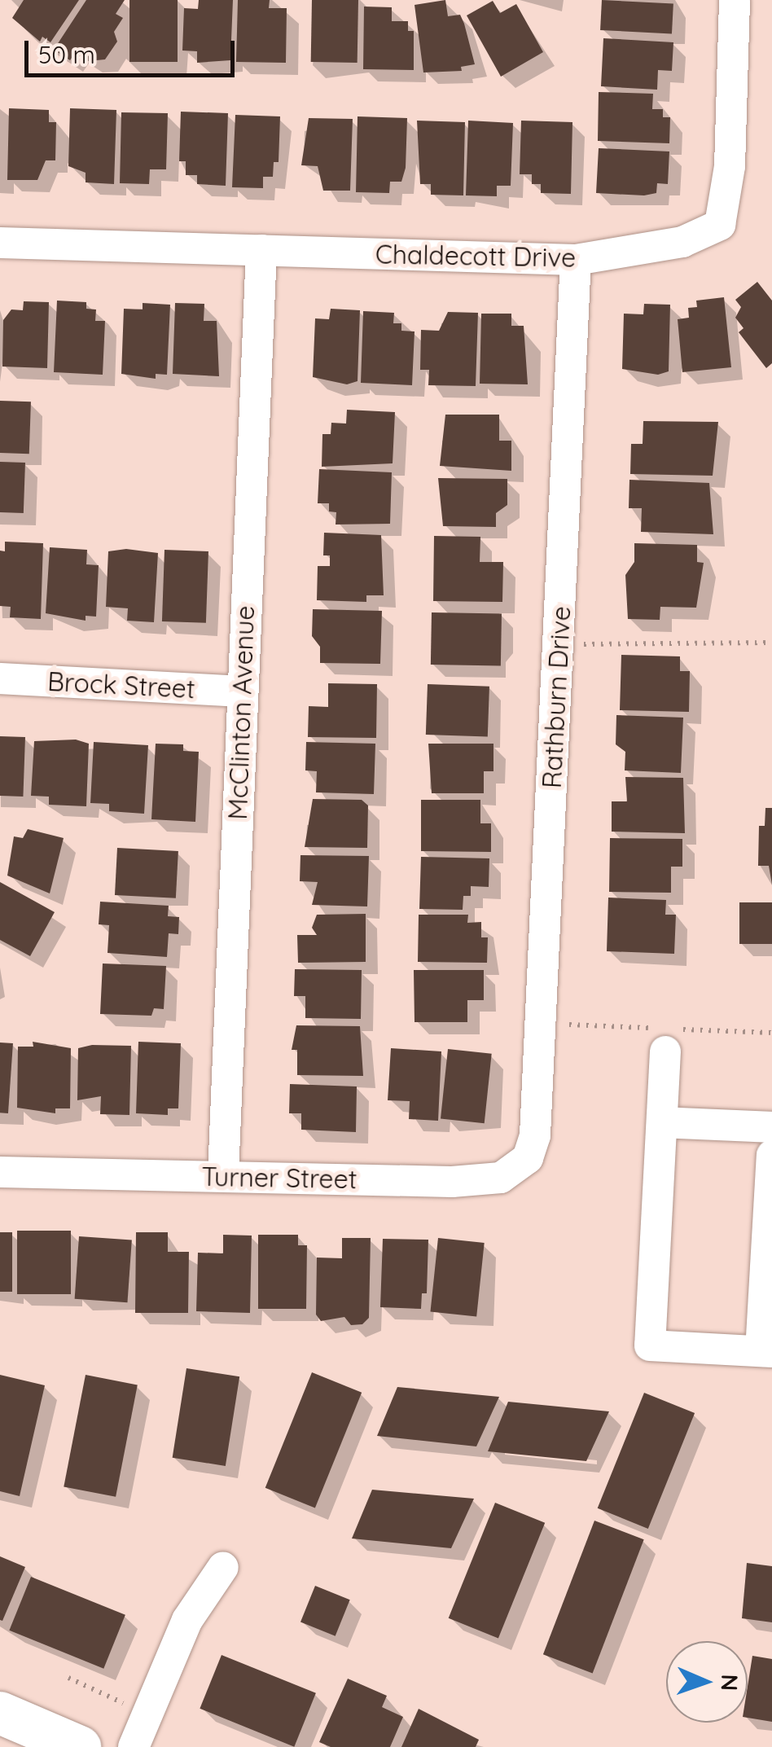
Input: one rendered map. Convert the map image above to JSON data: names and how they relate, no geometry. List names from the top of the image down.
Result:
{
  "streets": {
    "street": [
      "Chaldecott Drive",
      "Brock Street",
      "Rathburn Drive",
      "McClinton Avenue",
      "Turner Street"
    ]
  },
  "crossings": [
    ["Chaldecott Drive", "Rathburn Drive"],
    ["Chaldecott Drive", "McClinton Avenue"],
    ["Brock Street", "McClinton Avenue"],
    ["Rathburn Drive", "Turner Street"],
    ["McClinton Avenue", "Turner Street"]
  ],
  "scale_bar": "50 m",
  "north": "right"
}
